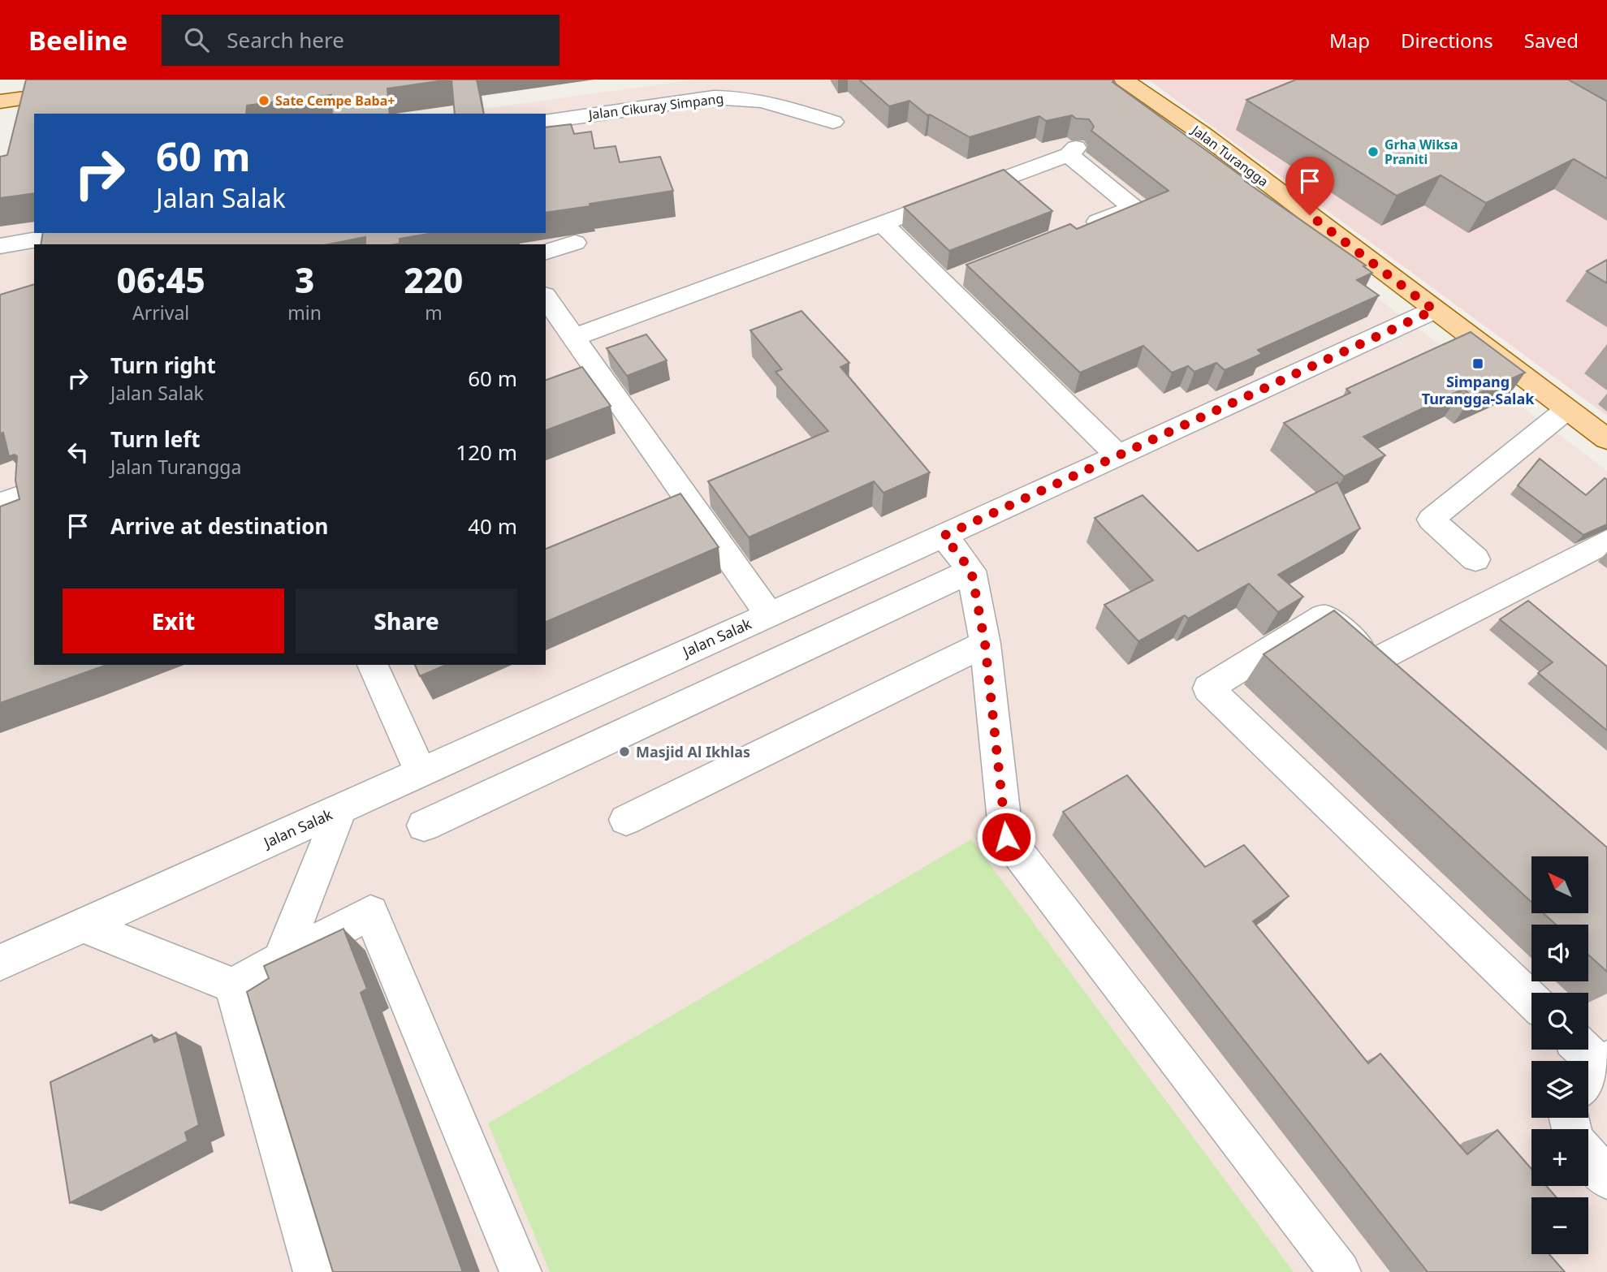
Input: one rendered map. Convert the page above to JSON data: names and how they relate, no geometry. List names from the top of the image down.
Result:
{
  "streets": {
    "main road": ["Jalan Turangga"],
    "street": ["Jalan Cikuray Simpang", "Jalan Salak"]
  },
  "crossings": [
    ["Jalan Turangga", "Jalan Salak"]
  ],
  "places": {
    "other": ["Sate Cempe Baba+", "Grha Wiksa Praniti", "Masjid Al Ikhlas"],
    "transit": ["Simpang Turangga-Salak"]
  },
  "north": "top left",
  "page": {
    "header": "Beeline",
    "search": "Search here",
    "nav": ["Map", "Directions", "Saved"],
    "turn": ["60 m", "Jalan Salak"],
    "eta": [
      "06:45",
      "Arrival",
      "3",
      "min",
      "220",
      "m"
    ],
    "list": [
      {
        "name": "Turn right",
        "note": "Jalan Salak",
        "value": "60 m"
      },
      {
        "name": "Turn left",
        "note": "Jalan Turangga",
        "value": "120 m"
      },
      {
        "name": "Arrive at destination",
        "value": "40 m"
      }
    ],
    "buttons": ["Exit", "Share"],
    "map_buttons": ["+", "−"]
  }
}
